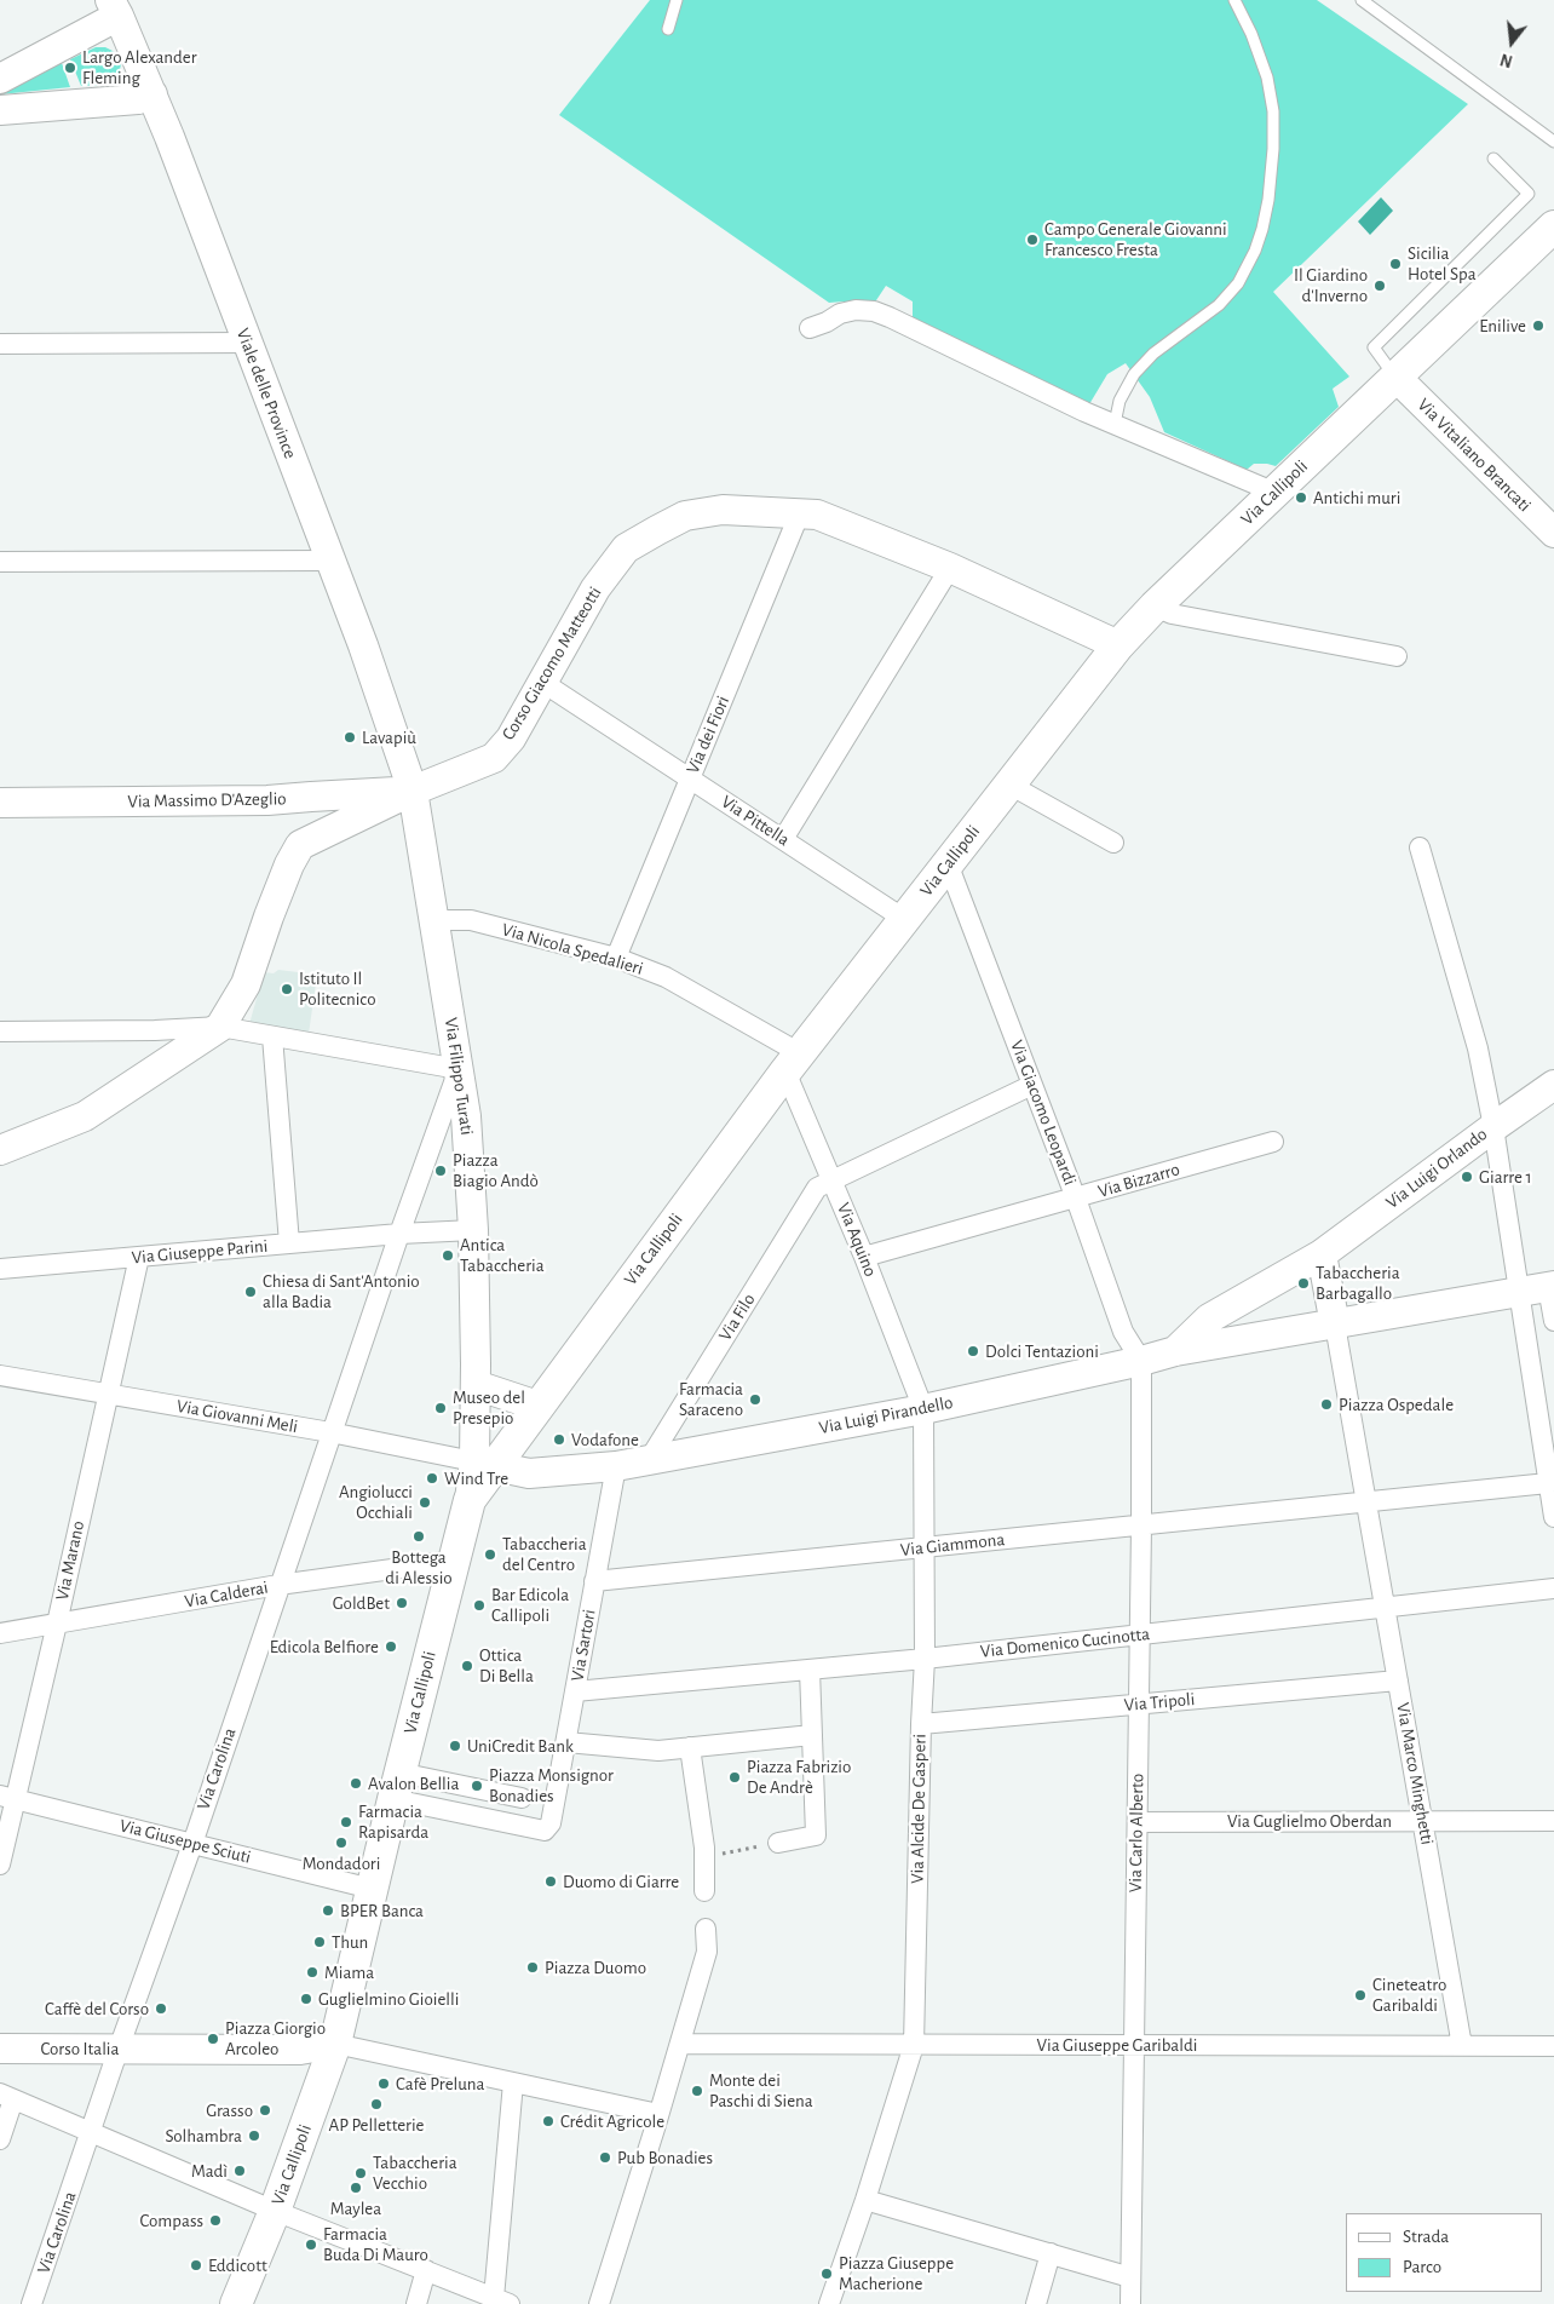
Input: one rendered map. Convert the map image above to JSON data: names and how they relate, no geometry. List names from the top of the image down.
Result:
{
  "streets": {
    "main road": ["Via Callipoli"],
    "street": [
      "Viale delle Province",
      "Via Vitaliano Brancati",
      "Corso Giacomo Matteotti",
      "Via dei Fiori",
      "Via Massimo D'Azeglio",
      "Via Pittella",
      "Via Nicola Spedalieri",
      "Via Filippo Turati",
      "Via Giacomo Leopardi",
      "Via Luigi Orlando",
      "Via Bizzarro",
      "Via Aquino",
      "Via Giuseppe Parini",
      "Via Filo",
      "Via Luigi Pirandello",
      "Via Giovanni Meli",
      "Via Giammona",
      "Via Marano",
      "Via Calderai",
      "Via Domenico Cucinotta",
      "Via Sartori",
      "Via Tripoli",
      "Via Carolina",
      "Via Marco Minghetti",
      "Via Alcide De Gasperi",
      "Via Guglielmo Oberdan",
      "Via Carlo Alberto",
      "Via Giuseppe Sciuti",
      "Via Giuseppe Garibaldi",
      "Corso Italia"
    ]
  },
  "crossings": [
    ["Viale delle Province", "Corso Giacomo Matteotti"],
    ["Viale delle Province", "Via Massimo D'Azeglio"],
    ["Viale delle Province", "Via Filippo Turati"],
    ["Via Vitaliano Brancati", "Via Callipoli"],
    ["Via Callipoli", "Corso Giacomo Matteotti"],
    ["Via Callipoli", "Via Pittella"],
    ["Via Callipoli", "Via Nicola Spedalieri"],
    ["Via Callipoli", "Via Filippo Turati"],
    ["Via Callipoli", "Via Giacomo Leopardi"],
    ["Via Callipoli", "Via Aquino"],
    ["Via Callipoli", "Via Luigi Pirandello"],
    ["Via Callipoli", "Via Giovanni Meli"],
    ["Via Callipoli", "Via Calderai"],
    ["Via Callipoli", "Via Sartori"],
    ["Via Callipoli", "Via Giuseppe Sciuti"],
    ["Via Callipoli", "Corso Italia"],
    ["Corso Giacomo Matteotti", "Via dei Fiori"],
    ["Corso Giacomo Matteotti", "Via Massimo D'Azeglio"],
    ["Corso Giacomo Matteotti", "Via Pittella"],
    ["Corso Giacomo Matteotti", "Via Filippo Turati"],
    ["Via dei Fiori", "Via Pittella"],
    ["Via dei Fiori", "Via Nicola Spedalieri"],
    ["Via Massimo D'Azeglio", "Via Filippo Turati"],
    ["Via Nicola Spedalieri", "Via Filippo Turati"],
    ["Via Nicola Spedalieri", "Via Aquino"],
    ["Via Filippo Turati", "Via Giuseppe Parini"],
    ["Via Filippo Turati", "Via Luigi Pirandello"],
    ["Via Filippo Turati", "Via Giovanni Meli"],
    ["Via Filippo Turati", "Via Carolina"],
    ["Via Giacomo Leopardi", "Via Bizzarro"],
    ["Via Giacomo Leopardi", "Via Filo"],
    ["Via Giacomo Leopardi", "Via Luigi Pirandello"],
    ["Via Giacomo Leopardi", "Via Carlo Alberto"],
    ["Via Luigi Orlando", "Via Luigi Pirandello"],
    ["Via Bizzarro", "Via Aquino"],
    ["Via Aquino", "Via Filo"],
    ["Via Aquino", "Via Luigi Pirandello"],
    ["Via Aquino", "Via Alcide De Gasperi"],
    ["Via Giuseppe Parini", "Via Marano"],
    ["Via Giuseppe Parini", "Via Carolina"],
    ["Via Filo", "Via Luigi Pirandello"],
    ["Via Luigi Pirandello", "Via Giovanni Meli"],
    ["Via Luigi Pirandello", "Via Sartori"],
    ["Via Luigi Pirandello", "Via Marco Minghetti"],
    ["Via Luigi Pirandello", "Via Alcide De Gasperi"],
    ["Via Luigi Pirandello", "Via Carlo Alberto"],
    ["Via Giovanni Meli", "Via Marano"],
    ["Via Giovanni Meli", "Via Carolina"],
    ["Via Giammona", "Via Sartori"],
    ["Via Giammona", "Via Marco Minghetti"],
    ["Via Giammona", "Via Alcide De Gasperi"],
    ["Via Giammona", "Via Carlo Alberto"],
    ["Via Marano", "Via Calderai"],
    ["Via Marano", "Via Giuseppe Sciuti"],
    ["Via Calderai", "Via Carolina"],
    ["Via Domenico Cucinotta", "Via Sartori"],
    ["Via Domenico Cucinotta", "Via Marco Minghetti"],
    ["Via Domenico Cucinotta", "Via Alcide De Gasperi"],
    ["Via Domenico Cucinotta", "Via Carlo Alberto"],
    ["Via Tripoli", "Via Marco Minghetti"],
    ["Via Tripoli", "Via Alcide De Gasperi"],
    ["Via Tripoli", "Via Carlo Alberto"],
    ["Via Carolina", "Via Giuseppe Sciuti"],
    ["Via Carolina", "Corso Italia"],
    ["Via Marco Minghetti", "Via Guglielmo Oberdan"],
    ["Via Marco Minghetti", "Via Giuseppe Garibaldi"],
    ["Via Alcide De Gasperi", "Via Giuseppe Garibaldi"],
    ["Via Guglielmo Oberdan", "Via Carlo Alberto"],
    ["Via Carlo Alberto", "Via Giuseppe Garibaldi"]
  ],
  "places": [
    "Largo Alexander Fleming",
    "Campo Generale Giovanni Francesco Fresta",
    "Sicilia Hotel Spa",
    "Il Giardino d'Inverno",
    "Enilive",
    "Antichi muri",
    "Lavapiù",
    "Istituto Il Politecnico",
    "Piazza Biagio Andò",
    "Giarre 1",
    "Antica Tabaccheria",
    "Tabaccheria Barbagallo",
    "Chiesa di Sant'Antonio alla Badia",
    "Dolci Tentazioni",
    "Farmacia Saraceno",
    "Piazza Ospedale",
    "Museo del Presepio",
    "Vodafone",
    "Wind Tre",
    "Angiolucci Occhiali",
    "Bottega di Alessio",
    "Tabaccheria del Centro",
    "GoldBet",
    "Bar Edicola Callipoli",
    "Edicola Belfiore",
    "Ottica Di Bella",
    "UniCredit Bank",
    "Piazza Fabrizio De Andrè",
    "Avalon Bellia",
    "Piazza Monsignor Bonadies",
    "Farmacia Rapisarda",
    "Mondadori",
    "Duomo di Giarre",
    "BPER Banca",
    "Thun",
    "Piazza Duomo",
    "Miama",
    "Cineteatro Garibaldi",
    "Guglielmino Gioielli",
    "Caffè del Corso",
    "Piazza Giorgio Arcoleo",
    "Cafè Preluna",
    "Monte dei Paschi di Siena",
    "AP Pelletterie",
    "Grasso",
    "Crédit Agricole",
    "Solhambra",
    "Pub Bonadies",
    "Madì",
    "Tabaccheria Vecchio",
    "Maylea",
    "Compass",
    "Farmacia Buda Di Mauro",
    "Eddicott",
    "Piazza Giuseppe Macherione"
  ],
  "legend": ["Strada", "Parco"],
  "north": "bottom"
}
